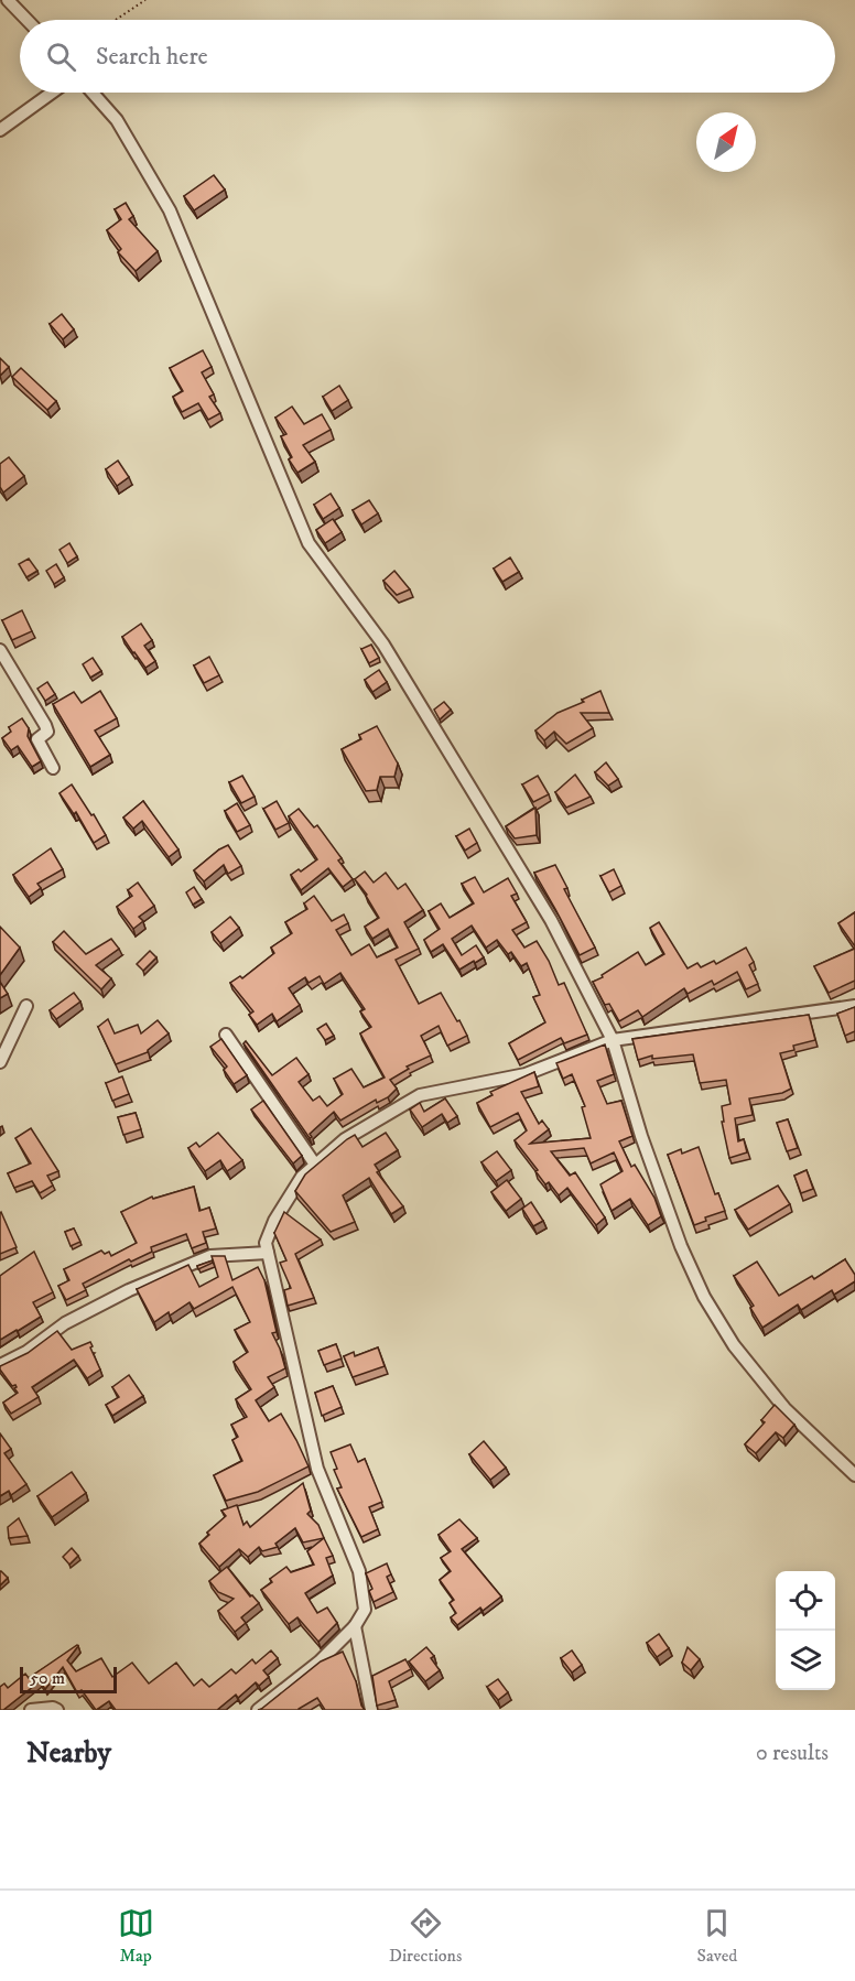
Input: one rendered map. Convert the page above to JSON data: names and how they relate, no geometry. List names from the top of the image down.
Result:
{
  "scale_bar": "50 m",
  "north": "top right",
  "page": {
    "search": "Search here",
    "scale": "50 m",
    "heading": ["Nearby", "0 results"],
    "nav": ["Map", "Directions", "Saved"]
  }
}
